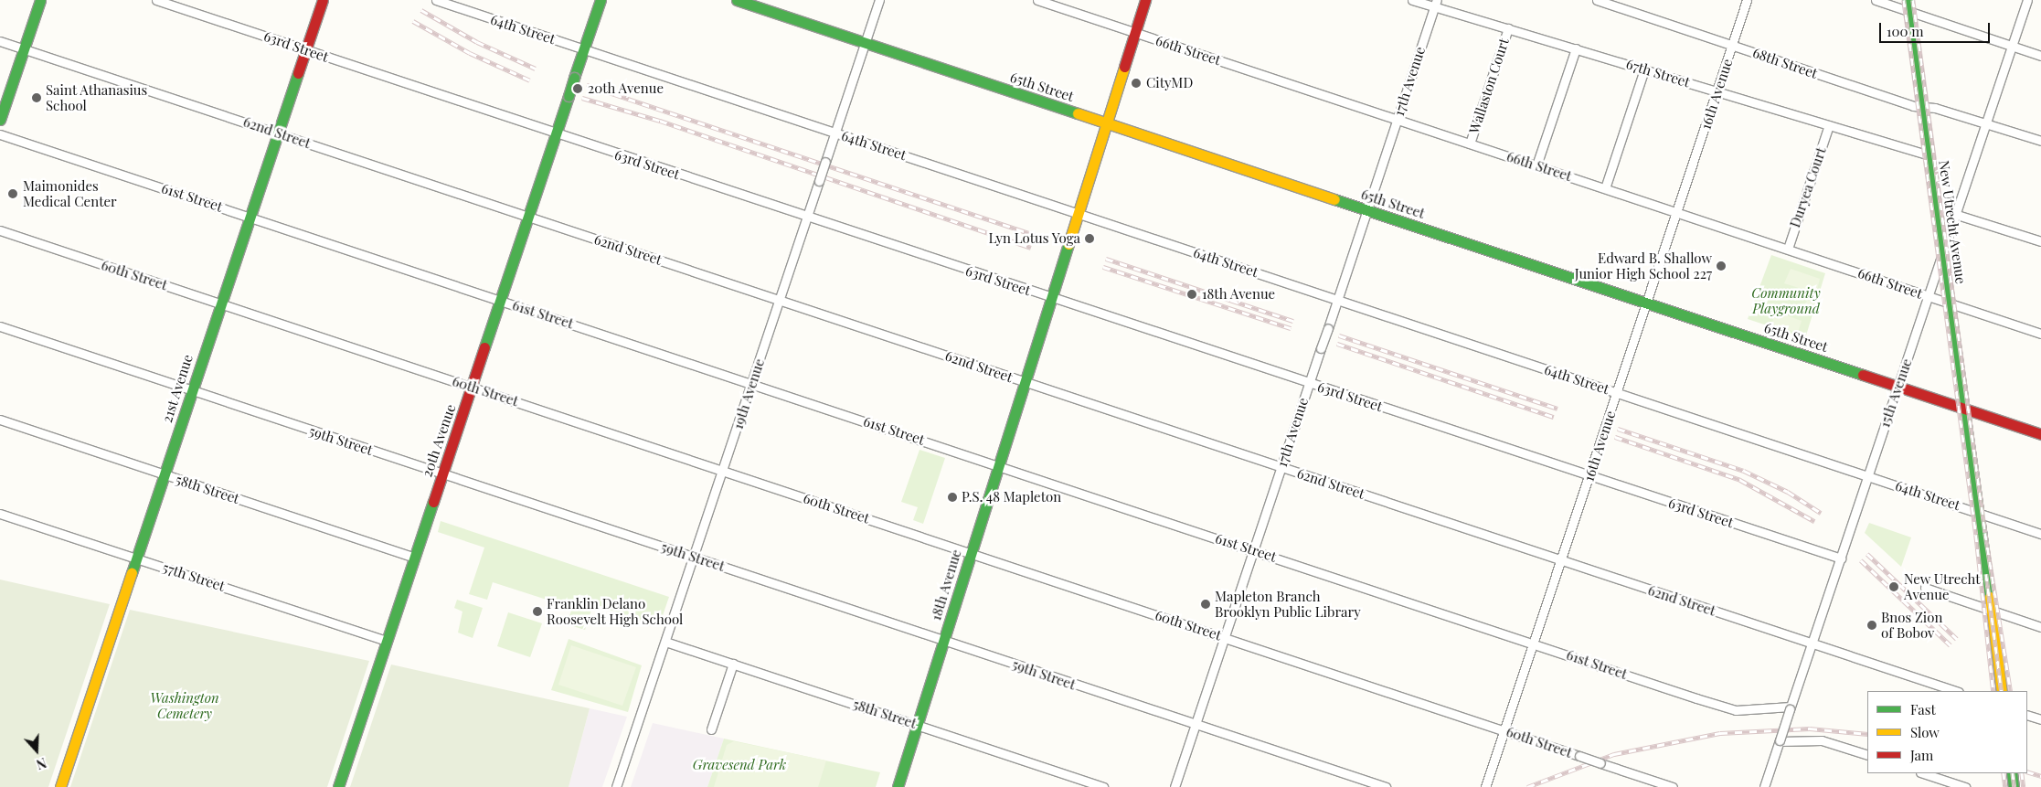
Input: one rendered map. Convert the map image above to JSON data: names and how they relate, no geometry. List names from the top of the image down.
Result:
{
  "streets": {
    "street": [
      "64th Street",
      "63rd Street",
      "66th Street",
      "68th Street",
      "67th Street",
      "17th Avenue",
      "Wallaston Court",
      "65th Street",
      "16th Avenue",
      "62nd Street",
      "Duryea Court",
      "61st Street",
      "New Utrecht Avenue",
      "60th Street",
      "21st Avenue",
      "15th Avenue",
      "19th Avenue",
      "59th Street",
      "20th Avenue",
      "58th Street",
      "57th Street",
      "18th Avenue"
    ]
  },
  "crossings": [
    ["64th Street", "17th Avenue"],
    ["64th Street", "16th Avenue"],
    ["64th Street", "New Utrecht Avenue"],
    ["64th Street", "15th Avenue"],
    ["64th Street", "19th Avenue"],
    ["64th Street", "20th Avenue"],
    ["64th Street", "18th Avenue"],
    ["63rd Street", "17th Avenue"],
    ["63rd Street", "16th Avenue"],
    ["63rd Street", "21st Avenue"],
    ["63rd Street", "15th Avenue"],
    ["63rd Street", "19th Avenue"],
    ["63rd Street", "20th Avenue"],
    ["63rd Street", "18th Avenue"],
    ["66th Street", "17th Avenue"],
    ["66th Street", "Wallaston Court"],
    ["66th Street", "16th Avenue"],
    ["66th Street", "Duryea Court"],
    ["66th Street", "New Utrecht Avenue"],
    ["66th Street", "15th Avenue"],
    ["66th Street", "18th Avenue"],
    ["68th Street", "16th Avenue"],
    ["68th Street", "New Utrecht Avenue"],
    ["68th Street", "15th Avenue"],
    ["67th Street", "17th Avenue"],
    ["67th Street", "Wallaston Court"],
    ["67th Street", "16th Avenue"],
    ["67th Street", "Duryea Court"],
    ["67th Street", "New Utrecht Avenue"],
    ["17th Avenue", "65th Street"],
    ["17th Avenue", "62nd Street"],
    ["17th Avenue", "61st Street"],
    ["17th Avenue", "60th Street"],
    ["17th Avenue", "59th Street"],
    ["65th Street", "16th Avenue"],
    ["65th Street", "New Utrecht Avenue"],
    ["65th Street", "15th Avenue"],
    ["65th Street", "19th Avenue"],
    ["65th Street", "18th Avenue"],
    ["16th Avenue", "62nd Street"],
    ["16th Avenue", "61st Street"],
    ["16th Avenue", "60th Street"],
    ["62nd Street", "21st Avenue"],
    ["62nd Street", "15th Avenue"],
    ["62nd Street", "19th Avenue"],
    ["62nd Street", "20th Avenue"],
    ["62nd Street", "18th Avenue"],
    ["61st Street", "21st Avenue"],
    ["61st Street", "15th Avenue"],
    ["61st Street", "19th Avenue"],
    ["61st Street", "20th Avenue"],
    ["61st Street", "18th Avenue"],
    ["New Utrecht Avenue", "15th Avenue"],
    ["60th Street", "21st Avenue"],
    ["60th Street", "19th Avenue"],
    ["60th Street", "20th Avenue"],
    ["60th Street", "18th Avenue"],
    ["21st Avenue", "59th Street"],
    ["21st Avenue", "58th Street"],
    ["21st Avenue", "57th Street"],
    ["19th Avenue", "59th Street"],
    ["19th Avenue", "58th Street"],
    ["59th Street", "20th Avenue"],
    ["59th Street", "18th Avenue"],
    ["20th Avenue", "58th Street"],
    ["20th Avenue", "57th Street"],
    ["58th Street", "18th Avenue"]
  ],
  "parks": ["Community Playground", "Washington Cemetery", "Gravesend Park"],
  "places": [
    "CityMD",
    "20th Avenue",
    "Saint Athanasius School",
    "Maimonides Medical Center",
    "Lyn Lotus Yoga",
    "Edward B. Shallow Junior High School 227",
    "18th Avenue",
    "P.S. 48 Mapleton",
    "New Utrecht Avenue",
    "Mapleton Branch Brooklyn Public Library",
    "Franklin Delano Roosevelt High School",
    "Bnos Zion of Bobov"
  ],
  "legend": ["Fast", "Slow", "Jam"],
  "scale_bar": "100 m",
  "north": "bottom"
}
